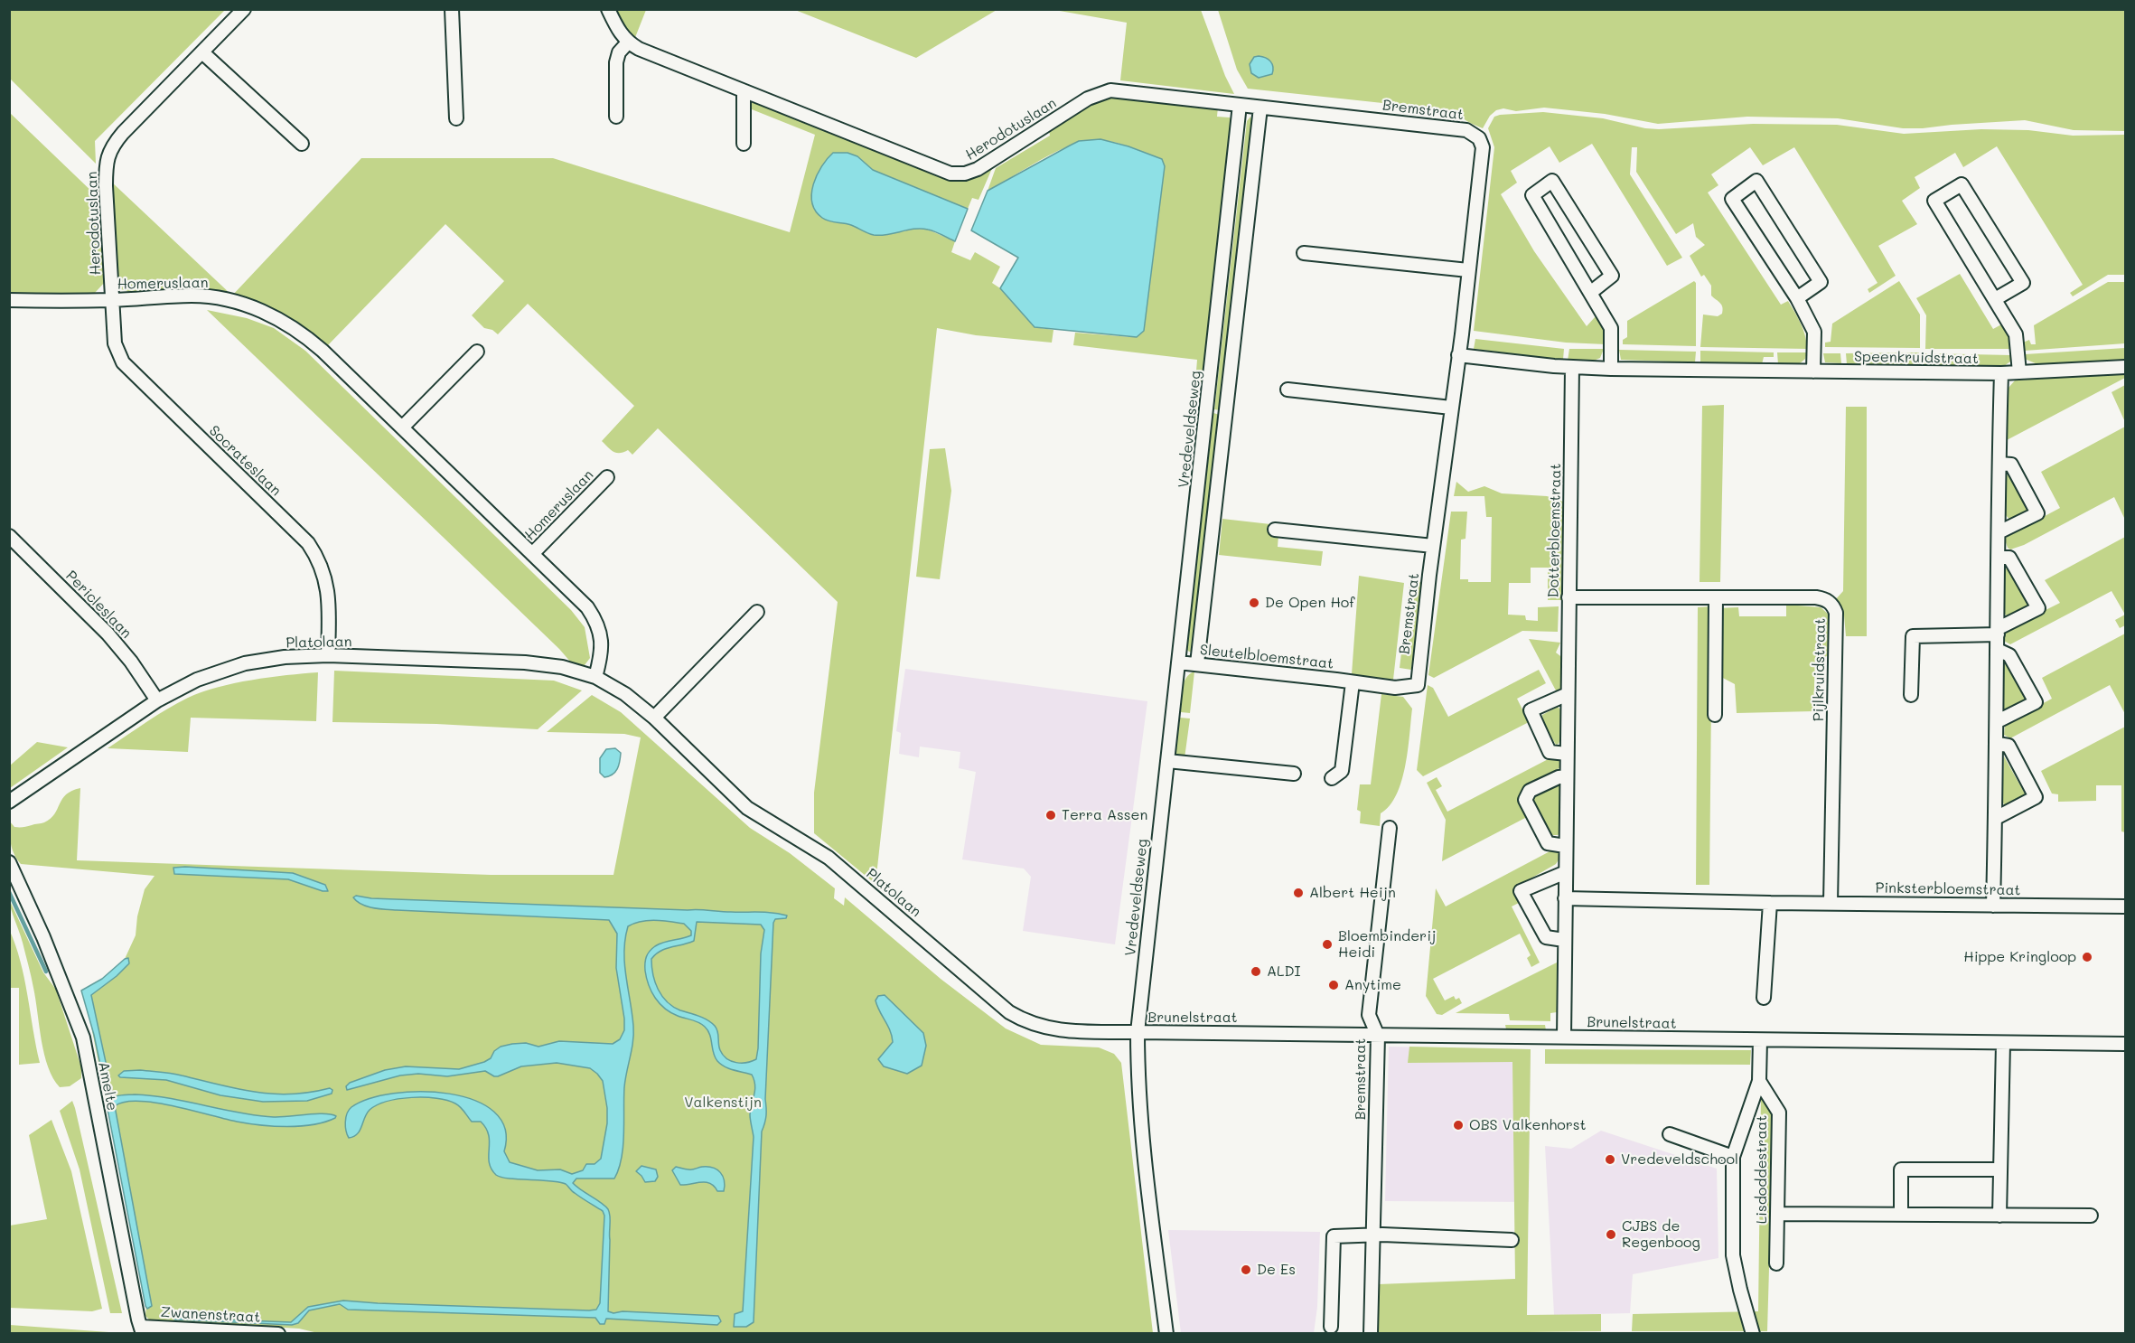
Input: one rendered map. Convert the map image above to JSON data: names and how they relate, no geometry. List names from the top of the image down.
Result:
{
  "streets": {
    "street": [
      "Bremstraat",
      "Herodotuslaan",
      "Homeruslaan",
      "Speenkruidstraat",
      "Vredeveldseweg",
      "Socrateslaan",
      "Dotterbloemstraat",
      "Pericleslaan",
      "Platolaan",
      "Sleutelbloemstraat",
      "Pijlkruidstraat",
      "Pinksterbloemstraat",
      "Brunelstraat",
      "Amelte",
      "Lisdoddestraat",
      "Zwanenstraat"
    ]
  },
  "crossings": [
    ["Bremstraat", "Speenkruidstraat"],
    ["Bremstraat", "Sleutelbloemstraat"],
    ["Bremstraat", "Brunelstraat"],
    ["Herodotuslaan", "Homeruslaan"],
    ["Herodotuslaan", "Vredeveldseweg"],
    ["Herodotuslaan", "Socrateslaan"],
    ["Homeruslaan", "Socrateslaan"],
    ["Homeruslaan", "Platolaan"],
    ["Speenkruidstraat", "Dotterbloemstraat"],
    ["Vredeveldseweg", "Platolaan"],
    ["Vredeveldseweg", "Sleutelbloemstraat"],
    ["Vredeveldseweg", "Brunelstraat"],
    ["Socrateslaan", "Platolaan"],
    ["Dotterbloemstraat", "Pijlkruidstraat"],
    ["Dotterbloemstraat", "Pinksterbloemstraat"],
    ["Dotterbloemstraat", "Brunelstraat"],
    ["Pericleslaan", "Platolaan"],
    ["Platolaan", "Brunelstraat"],
    ["Pijlkruidstraat", "Pinksterbloemstraat"],
    ["Brunelstraat", "Lisdoddestraat"],
    ["Amelte", "Zwanenstraat"]
  ],
  "parks": ["Valkenstijn"],
  "places": [
    "De Open Hof",
    "Terra Assen",
    "Albert Heijn",
    "Bloembinderij Heidi",
    "Hippe Kringloop",
    "ALDI",
    "Anytime",
    "OBS Valkenhorst",
    "Vredeveldschool",
    "CJBS de Regenboog",
    "De Es"
  ]
}
